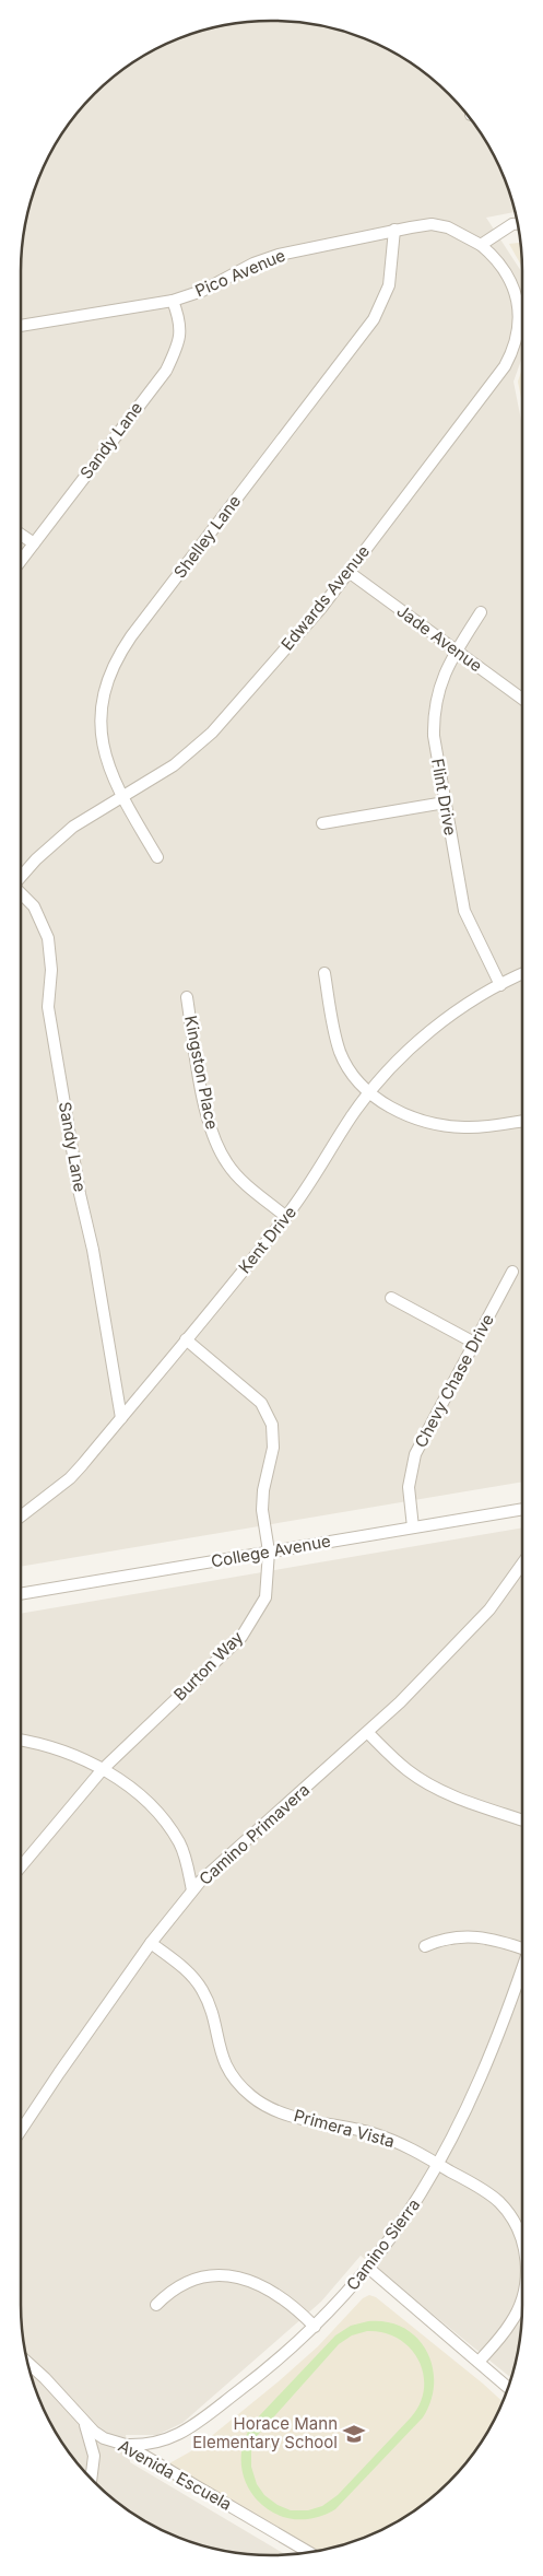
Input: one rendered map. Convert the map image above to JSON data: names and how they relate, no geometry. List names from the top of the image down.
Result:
{
  "streets": {
    "street": [
      "Pico Avenue",
      "Sandy Lane",
      "Shelley Lane",
      "Edwards Avenue",
      "Jade Avenue",
      "Flint Drive",
      "Kingston Place",
      "Kent Drive",
      "Chevy Chase Drive",
      "College Avenue",
      "Burton Way",
      "Camino Primavera",
      "Primera Vista",
      "Camino Sierra",
      "Avenida Escuela"
    ]
  },
  "crossings": [
    ["Pico Avenue", "Sandy Lane"],
    ["Pico Avenue", "Shelley Lane"],
    ["Pico Avenue", "Edwards Avenue"],
    ["Sandy Lane", "Kent Drive"],
    ["Shelley Lane", "Edwards Avenue"],
    ["Edwards Avenue", "Jade Avenue"],
    ["Jade Avenue", "Flint Drive"],
    ["Flint Drive", "Kent Drive"],
    ["Kingston Place", "Kent Drive"],
    ["Kent Drive", "Burton Way"],
    ["Chevy Chase Drive", "College Avenue"],
    ["College Avenue", "Burton Way"],
    ["Camino Primavera", "Primera Vista"],
    ["Primera Vista", "Camino Sierra"],
    ["Camino Sierra", "Avenida Escuela"]
  ],
  "places": {
    "school or university": ["Horace Mann Elementary School"]
  }
}
